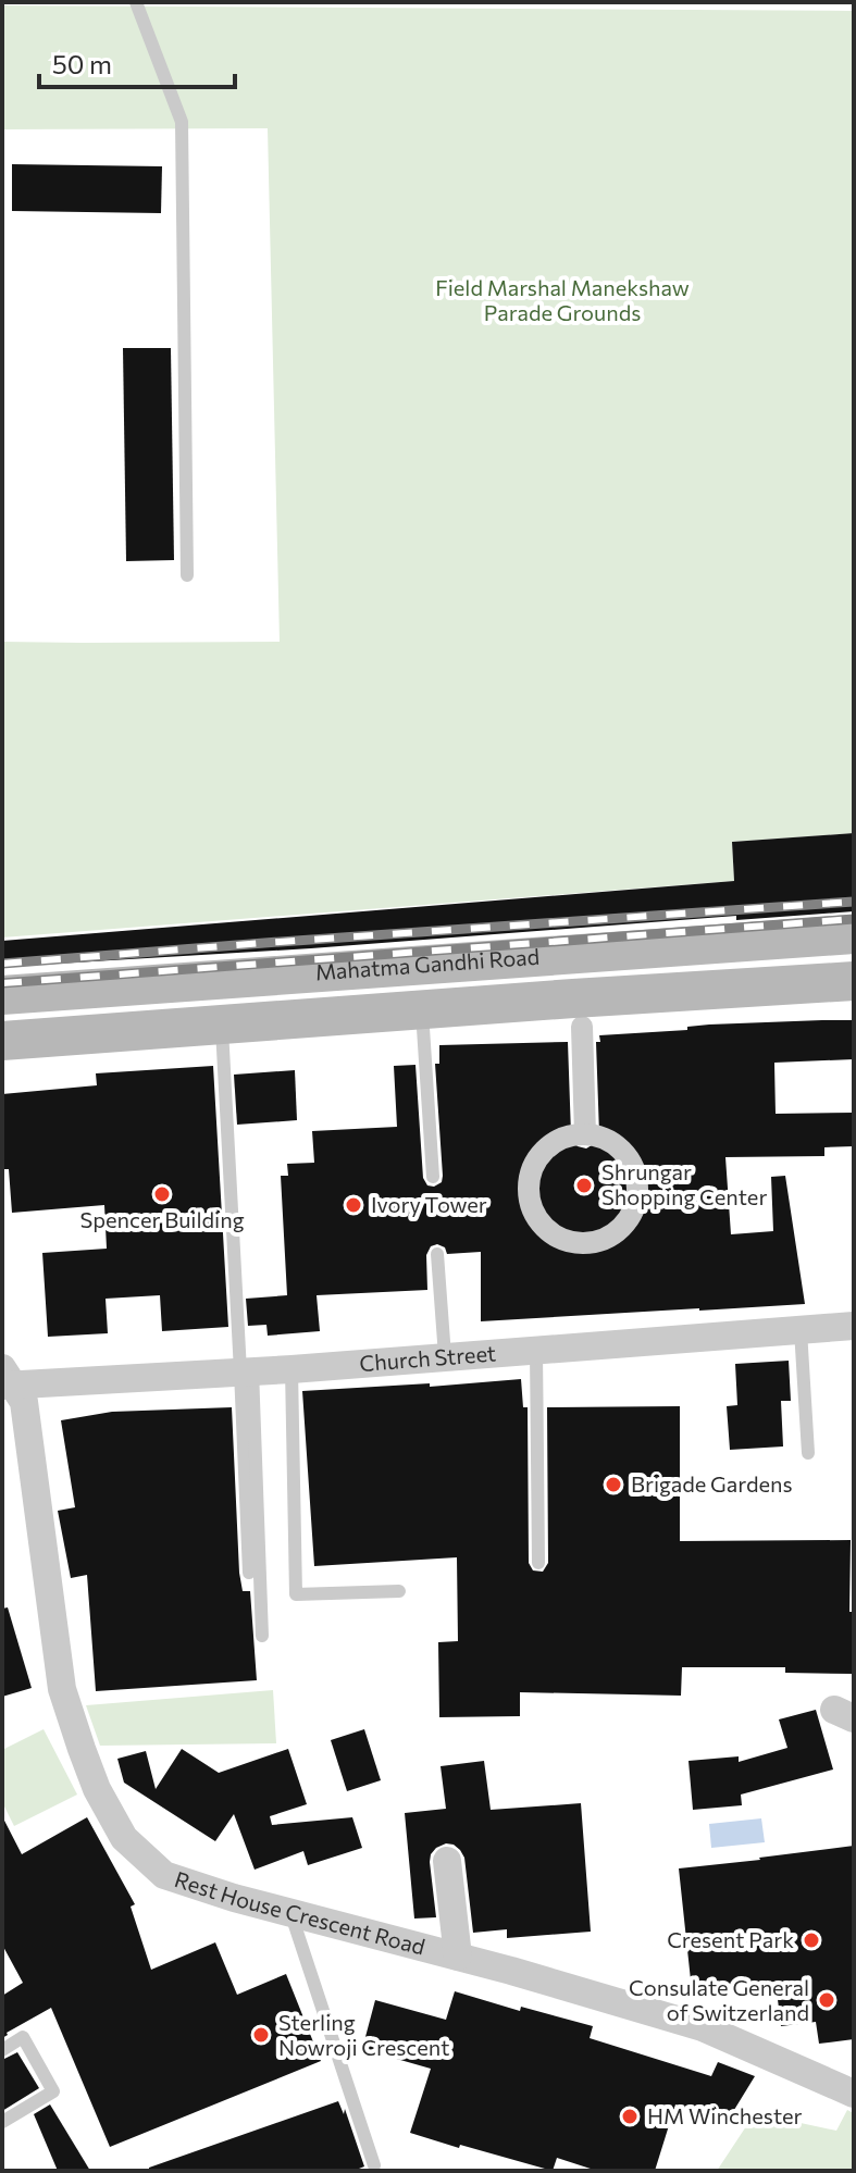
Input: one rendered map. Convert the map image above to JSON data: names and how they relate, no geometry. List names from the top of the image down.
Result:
{
  "streets": {
    "main road": ["Mahatma Gandhi Road"],
    "street": ["Church Street", "Rest House Crescent Road"]
  },
  "crossings": [
    ["Church Street", "Rest House Crescent Road"]
  ],
  "parks": ["Field Marshal Manekshaw Parade Grounds"],
  "places": [
    "Shrungar Shopping Center",
    "Spencer Building",
    "Ivory Tower",
    "Brigade Gardens",
    "Cresent Park",
    "Consulate General of Switzerland",
    "Sterling Nowroji Crescent",
    "HM Winchester"
  ],
  "scale_bar": "50 m"
}
